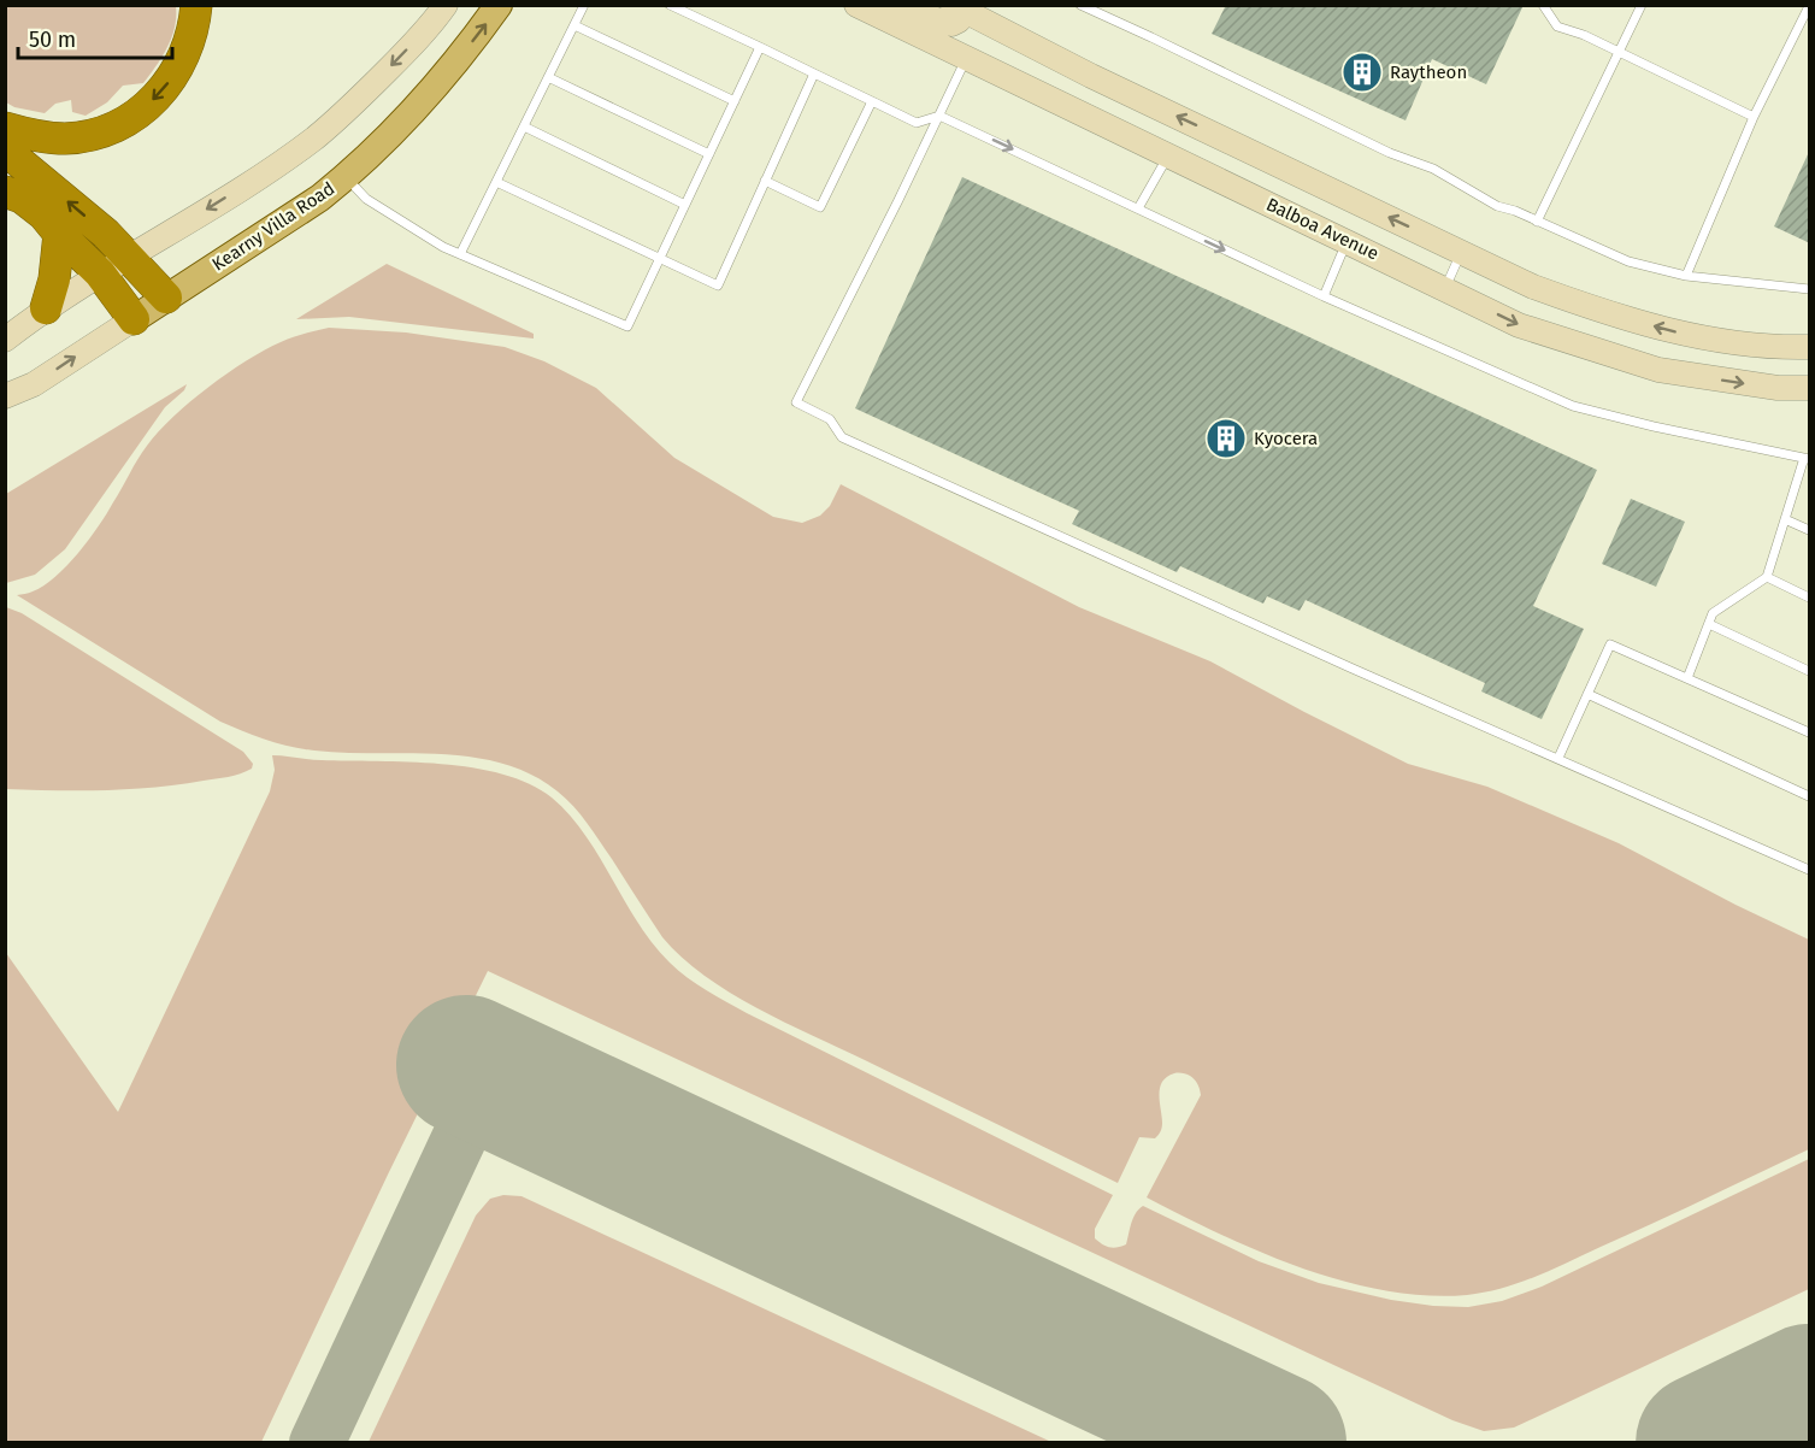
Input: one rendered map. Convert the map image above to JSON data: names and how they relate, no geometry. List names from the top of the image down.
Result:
{
  "streets": {
    "main road": ["Kearny Villa Road", "Balboa Avenue"]
  },
  "places": {
    "building": ["Raytheon", "Kyocera"]
  },
  "scale_bar": "50 m"
}
